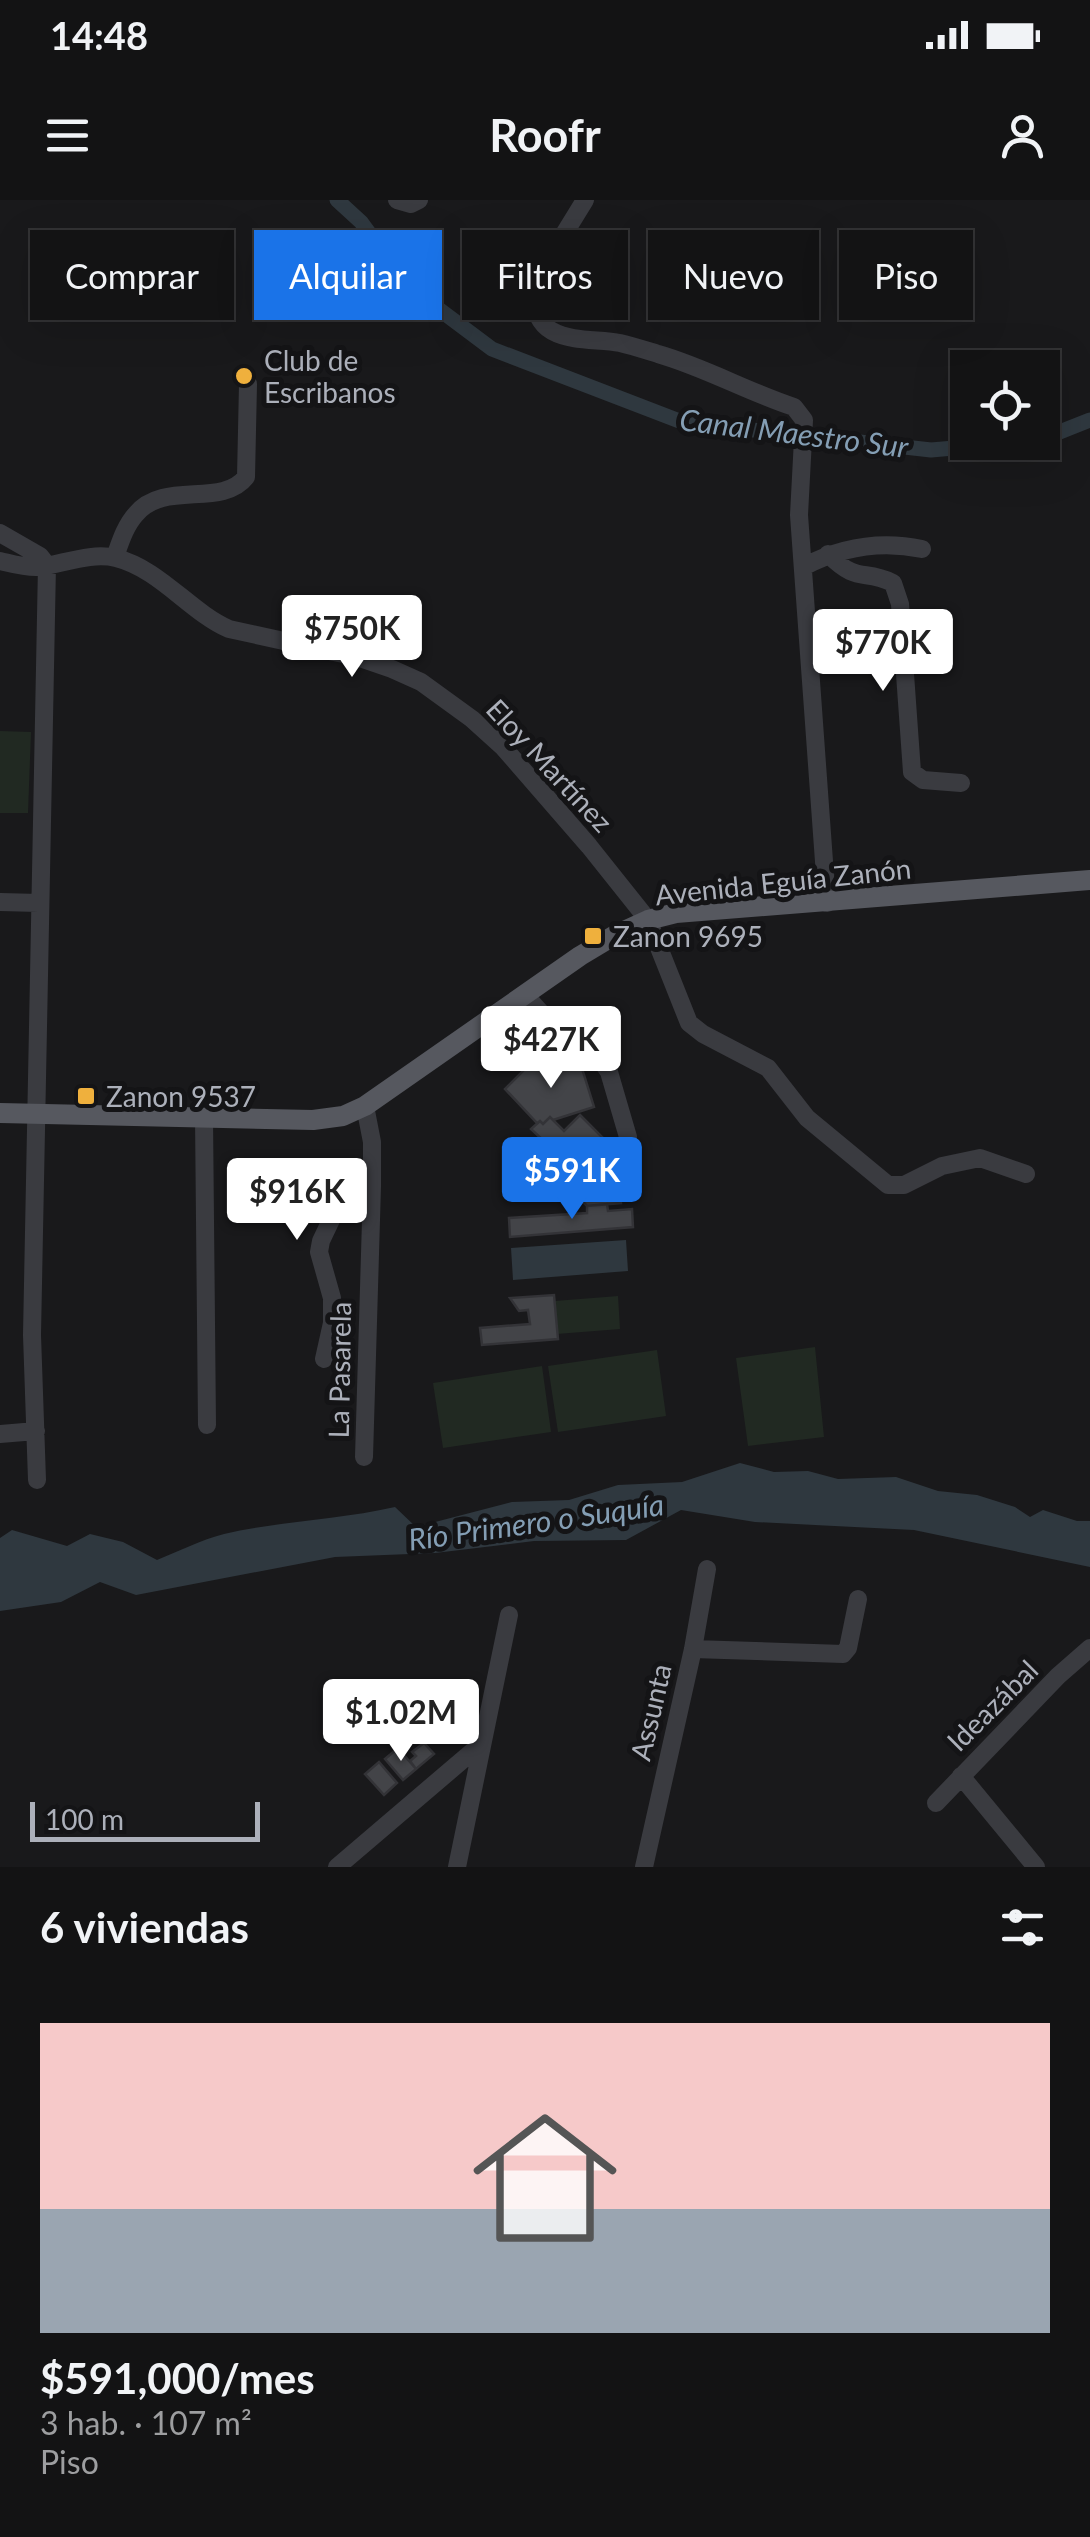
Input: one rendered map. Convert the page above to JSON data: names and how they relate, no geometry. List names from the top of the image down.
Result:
{
  "streets": {
    "main road": ["Avenida Eguía Zanón"],
    "street": [
      "Eloy Martínez",
      "La Pasarela",
      "Ideazábal",
      "Assunta"
    ]
  },
  "crossings": [
    ["Eloy Martínez", "Avenida Eguía Zanón"],
    ["Avenida Eguía Zanón", "La Pasarela"]
  ],
  "water": ["Canal Maestro Sur", "Río Primero o Suquía"],
  "places": {
    "other": ["Club de Escribanos"],
    "transit": ["Zanon 9695", "Zanon 9537"]
  },
  "scale_bar": "100 m",
  "page": {
    "status": "14:48",
    "header": "Roofr",
    "chip": [
      "Comprar",
      "Alquilar",
      "Filtros",
      "Nuevo",
      "Piso"
    ],
    "price": [
      "$750K",
      "$770K",
      "$427K",
      "$591K",
      "$916K",
      "$1.02M"
    ],
    "scale": "100 m",
    "heading": "6 viviendas",
    "list": [
      {
        "name": "$591,000/mes",
        "note": "3 hab. · 107 m² · Piso"
      }
    ]
  }
}
